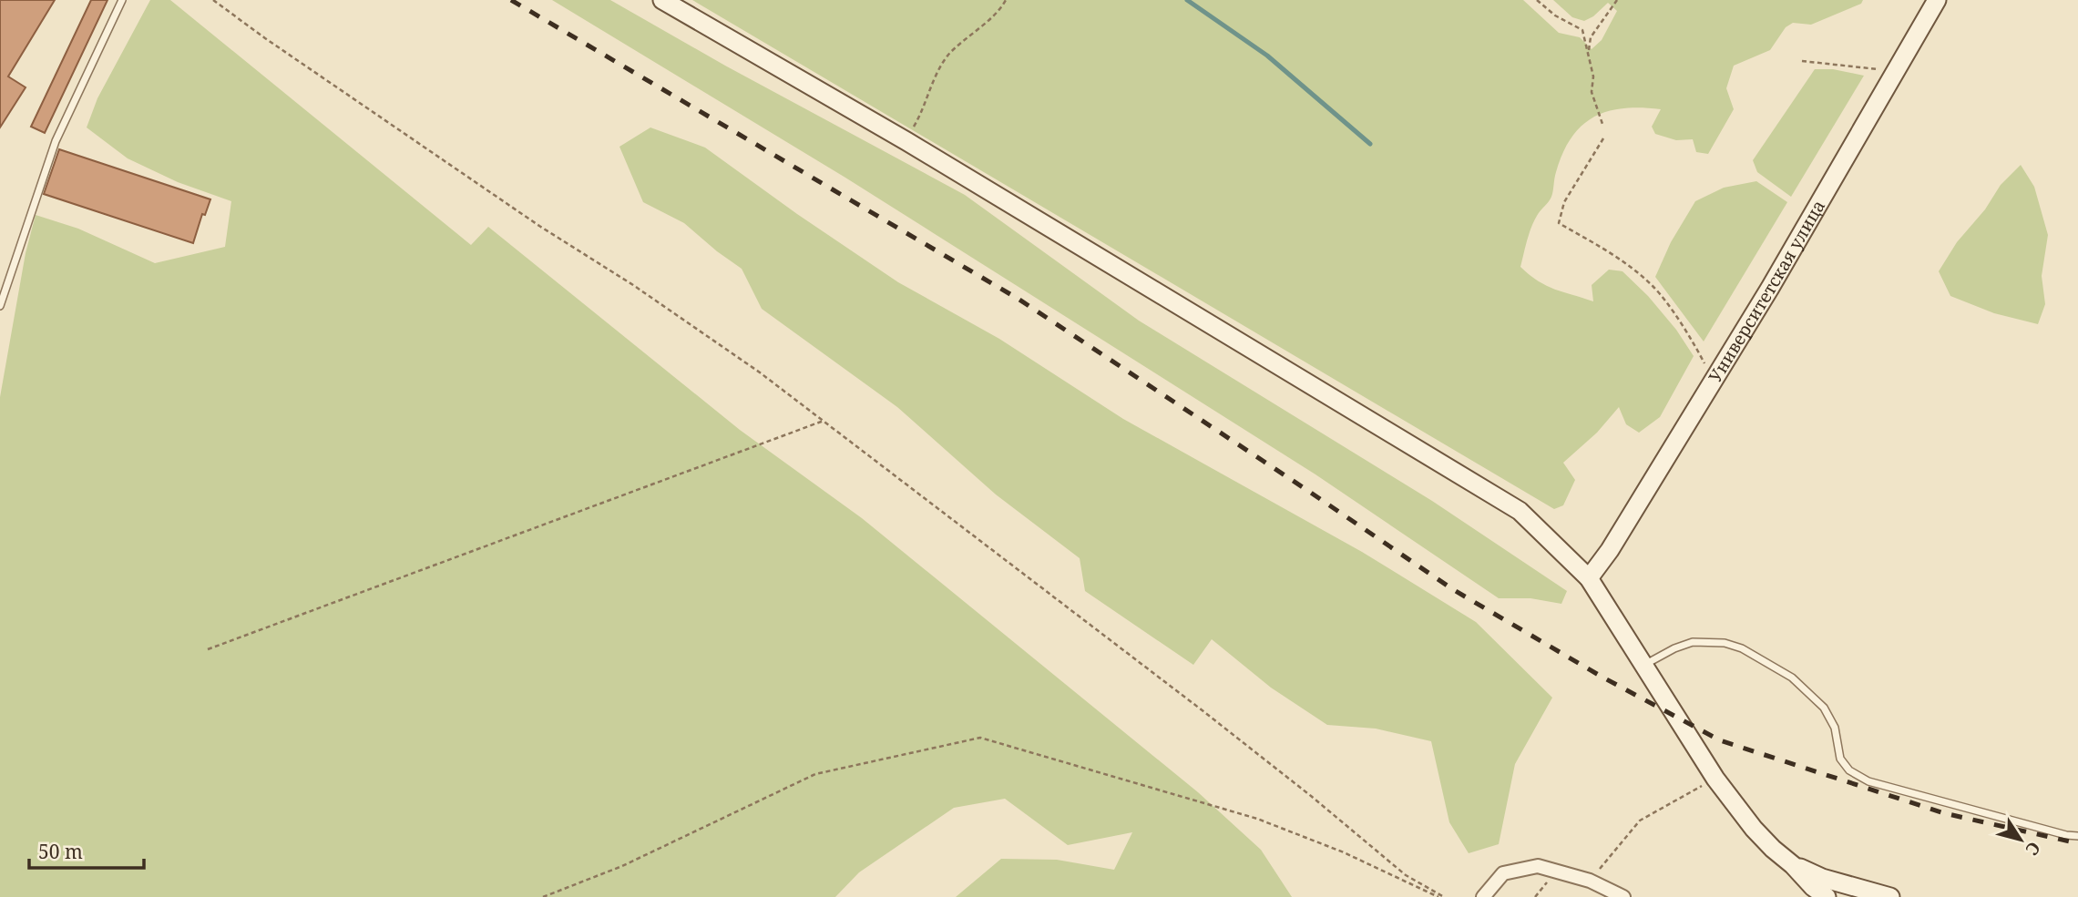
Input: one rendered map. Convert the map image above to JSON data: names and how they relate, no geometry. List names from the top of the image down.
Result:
{
  "streets": {
    "main road": ["Университетская улица"]
  },
  "scale_bar": "50 m",
  "north": "bottom right"
}
